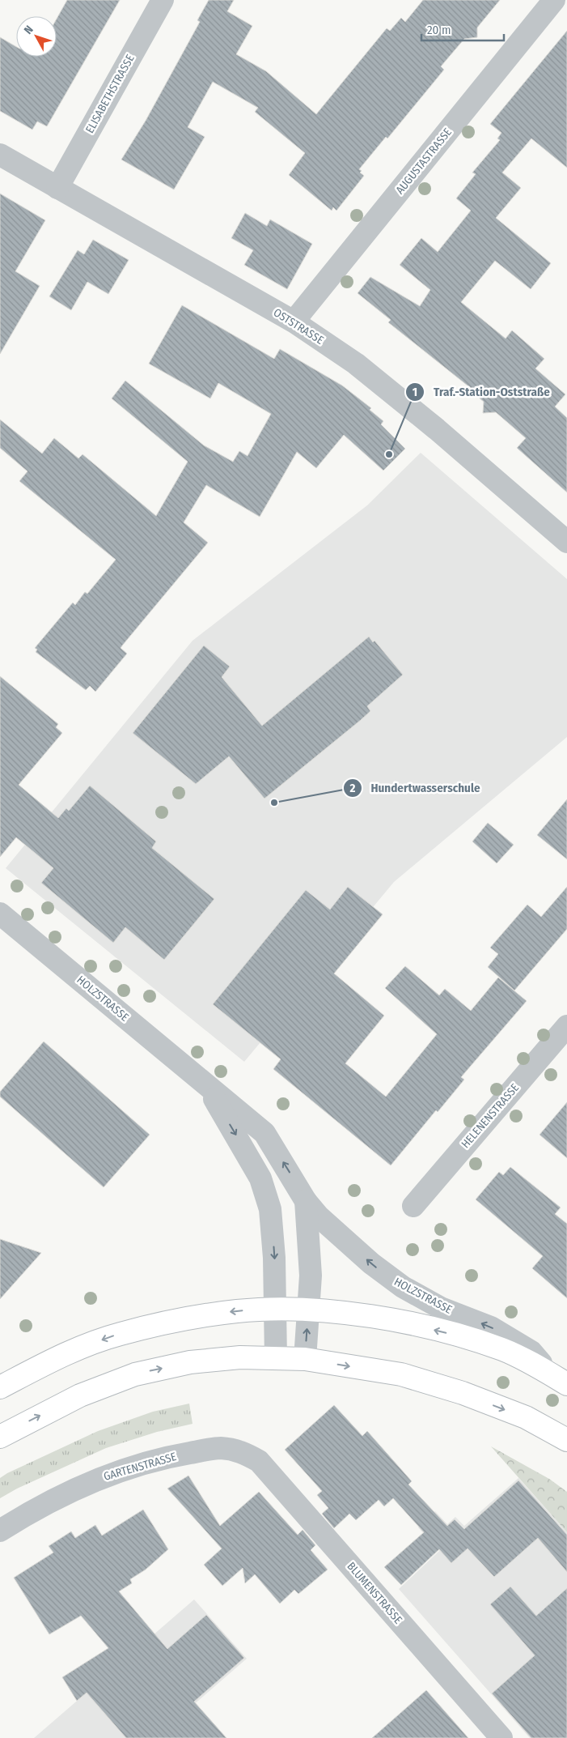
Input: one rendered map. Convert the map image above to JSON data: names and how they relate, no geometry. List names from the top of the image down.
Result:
{
  "streets": {
    "street": [
      "ELISABETHSTRASSE",
      "AUGUSTASTRASSE",
      "OSTSTRASSE",
      "HOLZSTRASSE",
      "HELENENSTRASSE",
      "GARTENSTRASSE",
      "BLUMENSTRASSE"
    ]
  },
  "crossings": [
    ["ELISABETHSTRASSE", "OSTSTRASSE"],
    ["AUGUSTASTRASSE", "OSTSTRASSE"],
    ["GARTENSTRASSE", "BLUMENSTRASSE"]
  ],
  "places": ["Traf.-Station-Oststraße", "Hundertwasserschule"],
  "scale_bar": "20 m",
  "north": "top left"
}
